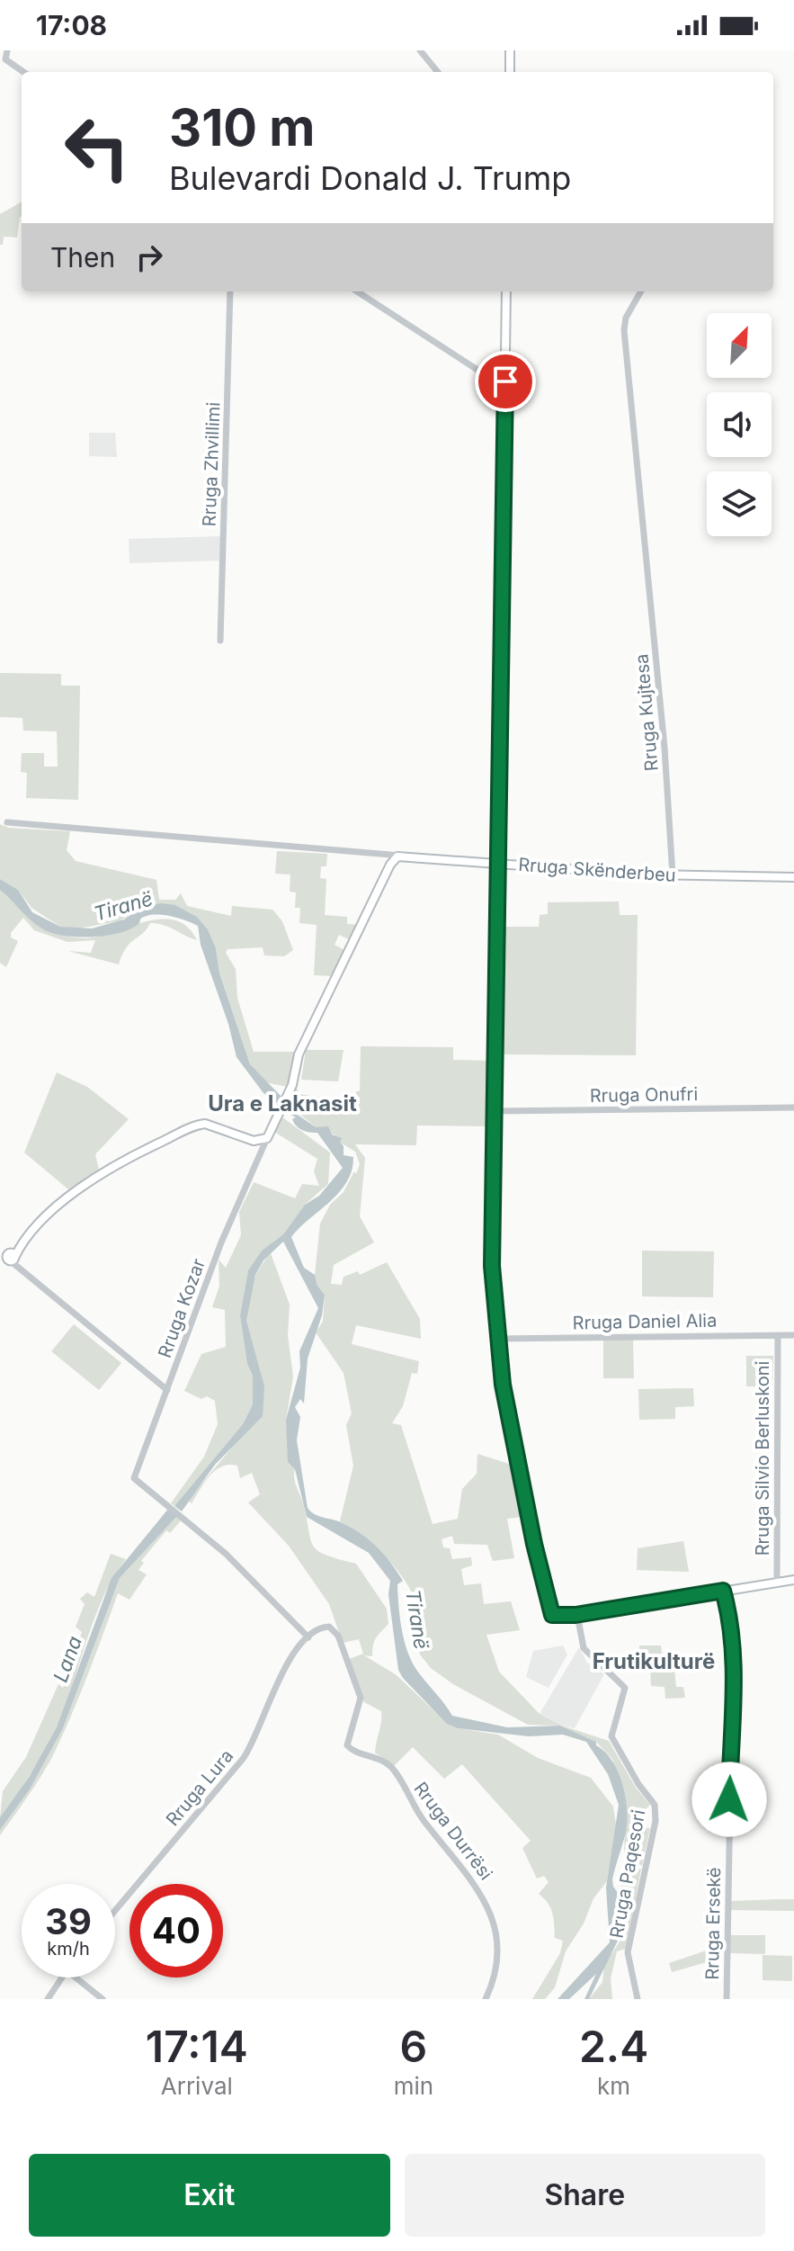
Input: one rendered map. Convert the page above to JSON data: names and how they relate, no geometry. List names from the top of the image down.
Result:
{
  "streets": {
    "main road": ["Rruga Skënderbeu"],
    "street": [
      "Rruga Zhvillimi",
      "Rruga Kujtesa",
      "Rruga Onufri",
      "Rruga Kozar",
      "Rruga Daniel Alia",
      "Rruga Silvio Berluskoni",
      "Rruga Lura",
      "Rruga Durrësi",
      "Rruga Paqesori",
      "Rruga Ersekë"
    ]
  },
  "crossings": [
    ["Rruga Kujtesa", "Rruga Skënderbeu"],
    ["Rruga Kozar", "Rruga Lura"],
    ["Rruga Daniel Alia", "Rruga Silvio Berluskoni"],
    ["Rruga Lura", "Rruga Durrësi"]
  ],
  "districts": ["Ura e Laknasit", "Frutikulturë"],
  "water": ["Tiranë", "Lana"],
  "north": "top right",
  "page": {
    "status": "17:08",
    "turn": ["310 m", "Bulevardi Donald J. Trump"],
    "then": "Then",
    "speed": "39 km/h",
    "limit": "40",
    "eta": [
      "17:14",
      "Arrival",
      "6",
      "min",
      "2.4",
      "km"
    ],
    "buttons": ["Exit", "Share"]
  }
}
